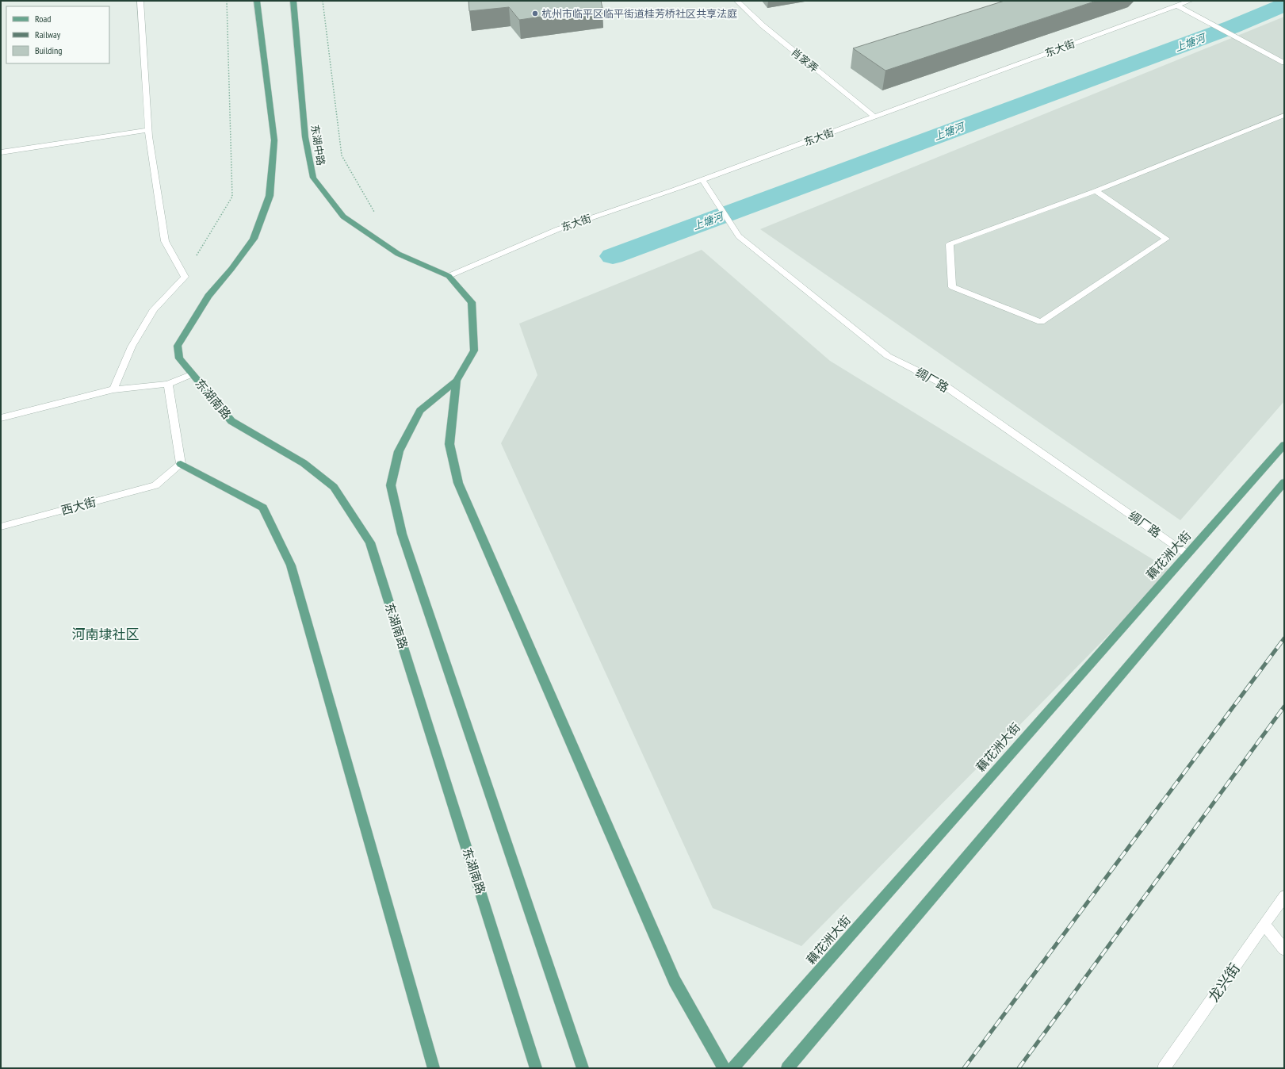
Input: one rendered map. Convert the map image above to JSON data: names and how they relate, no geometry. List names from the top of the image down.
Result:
{
  "streets": {
    "main road": ["东湖中路", "东湖南路", "藕花洲大街"],
    "street": [
      "东大街",
      "肖家弄",
      "绸厂路",
      "西大街",
      "龙兴街"
    ]
  },
  "crossings": [
    ["东大街", "肖家弄"],
    ["东大街", "东湖中路"],
    ["东大街", "绸厂路"],
    ["绸厂路", "藕花洲大街"]
  ],
  "districts": ["河南埭社区"],
  "water": ["上塘河"],
  "places": ["杭州市临平区临平街道桂芳桥社区共享法庭"],
  "legend": ["Road", "Railway", "Building"]
}
